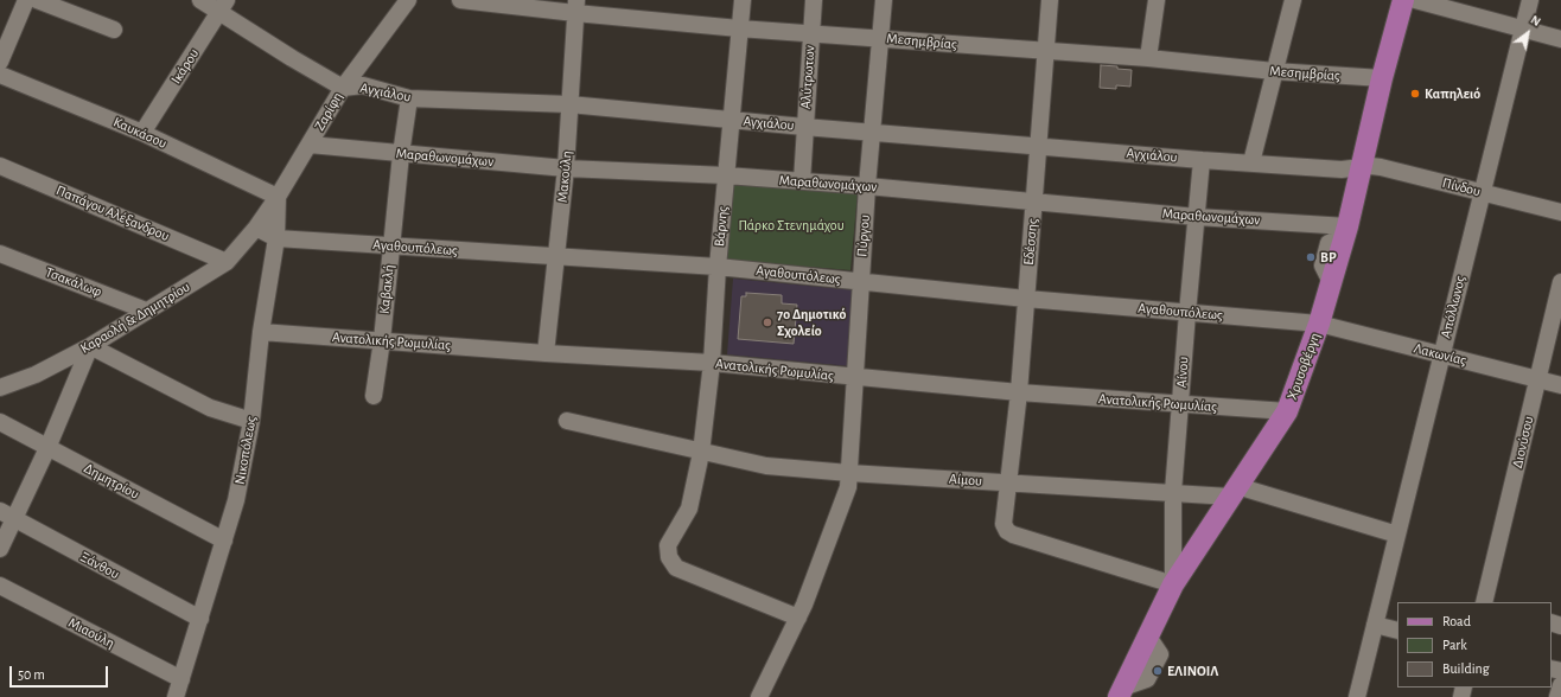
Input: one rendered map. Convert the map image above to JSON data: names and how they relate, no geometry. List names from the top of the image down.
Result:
{
  "streets": {
    "main road": ["Χρυσοβέργη"],
    "street": [
      "Μεσημβρίας",
      "Ικάρου",
      "Αλύτρωτων",
      "Αγχιάλου",
      "Ζαρίφη",
      "Καυκάσου",
      "Μαραθωνομάχων",
      "Μακούλη",
      "Πίνδου",
      "Παπάγου Αλέξανδρου",
      "Βάρνης",
      "Πύργου",
      "Εδέσσης",
      "Αγαθουπόλεως",
      "Τσακάλωφ",
      "Καβακλή",
      "Απόλλωνος",
      "Καραολή & Δημητρίου",
      "Ανατολικής Ρωμυλίας",
      "Λακωνίας",
      "Αίνου",
      "Διονύσου",
      "Νικοπόλεως",
      "Αίμου",
      "Δημητρίου",
      "Ξάνθου",
      "Μιαούλη"
    ]
  },
  "crossings": [
    ["Μεσημβρίας", "Αλύτρωτων"],
    ["Μεσημβρίας", "Μακούλη"],
    ["Μεσημβρίας", "Βάρνης"],
    ["Μεσημβρίας", "Πύργου"],
    ["Μεσημβρίας", "Εδέσσης"],
    ["Μεσημβρίας", "Χρυσοβέργη"],
    ["Ικάρου", "Αγχιάλου"],
    ["Ικάρου", "Καυκάσου"],
    ["Αλύτρωτων", "Αγχιάλου"],
    ["Αλύτρωτων", "Μαραθωνομάχων"],
    ["Αγχιάλου", "Ζαρίφη"],
    ["Αγχιάλου", "Μακούλη"],
    ["Αγχιάλου", "Πίνδου"],
    ["Αγχιάλου", "Βάρνης"],
    ["Αγχιάλου", "Πύργου"],
    ["Αγχιάλου", "Εδέσσης"],
    ["Αγχιάλου", "Καβακλή"],
    ["Αγχιάλου", "Χρυσοβέργη"],
    ["Αγχιάλου", "Αίνου"],
    ["Ζαρίφη", "Καυκάσου"],
    ["Ζαρίφη", "Μαραθωνομάχων"],
    ["Ζαρίφη", "Καραολή & Δημητρίου"],
    ["Ζαρίφη", "Νικοπόλεως"],
    ["Καυκάσου", "Νικοπόλεως"],
    ["Μαραθωνομάχων", "Μακούλη"],
    ["Μαραθωνομάχων", "Βάρνης"],
    ["Μαραθωνομάχων", "Πύργου"],
    ["Μαραθωνομάχων", "Εδέσσης"],
    ["Μαραθωνομάχων", "Καβακλή"],
    ["Μαραθωνομάχων", "Χρυσοβέργη"],
    ["Μαραθωνομάχων", "Αίνου"],
    ["Μακούλη", "Αγαθουπόλεως"],
    ["Μακούλη", "Ανατολικής Ρωμυλίας"],
    ["Πίνδου", "Απόλλωνος"],
    ["Πίνδου", "Χρυσοβέργη"],
    ["Παπάγου Αλέξανδρου", "Καραολή & Δημητρίου"],
    ["Βάρνης", "Πύργου"],
    ["Βάρνης", "Αγαθουπόλεως"],
    ["Βάρνης", "Ανατολικής Ρωμυλίας"],
    ["Βάρνης", "Αίμου"],
    ["Πύργου", "Αγαθουπόλεως"],
    ["Πύργου", "Ανατολικής Ρωμυλίας"],
    ["Πύργου", "Αίμου"],
    ["Εδέσσης", "Αγαθουπόλεως"],
    ["Εδέσσης", "Ανατολικής Ρωμυλίας"],
    ["Εδέσσης", "Χρυσοβέργη"],
    ["Εδέσσης", "Αίνου"],
    ["Εδέσσης", "Αίμου"],
    ["Αγαθουπόλεως", "Καβακλή"],
    ["Αγαθουπόλεως", "Λακωνίας"],
    ["Αγαθουπόλεως", "Χρυσοβέργη"],
    ["Αγαθουπόλεως", "Αίνου"],
    ["Αγαθουπόλεως", "Νικοπόλεως"],
    ["Τσακάλωφ", "Καραολή & Δημητρίου"],
    ["Καβακλή", "Ανατολικής Ρωμυλίας"],
    ["Απόλλωνος", "Λακωνίας"],
    ["Απόλλωνος", "Αίμου"],
    ["Ανατολικής Ρωμυλίας", "Χρυσοβέργη"],
    ["Ανατολικής Ρωμυλίας", "Αίνου"],
    ["Ανατολικής Ρωμυλίας", "Νικοπόλεως"],
    ["Λακωνίας", "Χρυσοβέργη"],
    ["Λακωνίας", "Διονύσου"],
    ["Χρυσοβέργη", "Αίνου"],
    ["Χρυσοβέργη", "Αίμου"],
    ["Αίνου", "Αίμου"],
    ["Νικοπόλεως", "Δημητρίου"],
    ["Νικοπόλεως", "Ξάνθου"],
    ["Νικοπόλεως", "Μιαούλη"]
  ],
  "parks": ["Πάρκο Στενημάχου"],
  "places": [
    "Καπηλειό",
    "BP",
    "7ο Δημοτικό Σχολείο",
    "ΕΛΙΝΟΙΛ"
  ],
  "legend": ["Road", "Park", "Building"],
  "scale_bar": "50 m",
  "north": "top right"
}
